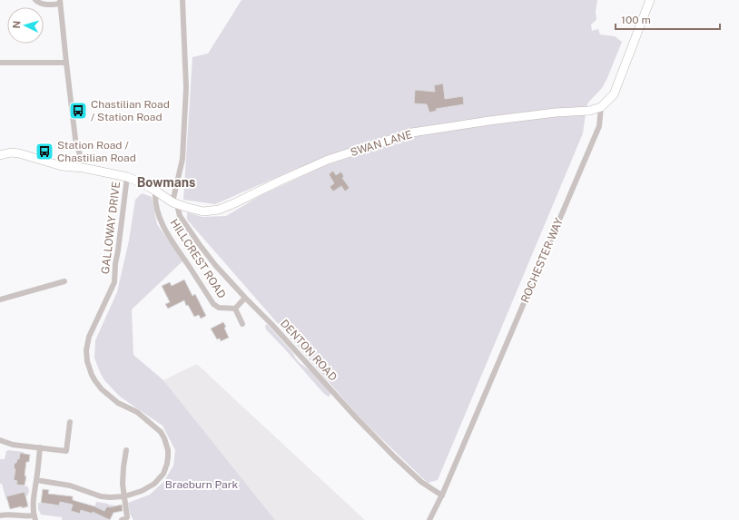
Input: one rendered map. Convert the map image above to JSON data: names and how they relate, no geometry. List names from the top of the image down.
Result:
{
  "streets": {
    "street": [
      "SWAN LANE",
      "GALLOWAY DRIVE",
      "HILLCREST ROAD",
      "ROCHESTER WAY",
      "DENTON ROAD"
    ]
  },
  "crossings": [
    ["SWAN LANE", "GALLOWAY DRIVE"],
    ["SWAN LANE", "HILLCREST ROAD"],
    ["SWAN LANE", "ROCHESTER WAY"],
    ["SWAN LANE", "DENTON ROAD"],
    ["HILLCREST ROAD", "DENTON ROAD"],
    ["ROCHESTER WAY", "DENTON ROAD"]
  ],
  "districts": ["Bowmans"],
  "parks": ["Braeburn Park"],
  "places": {
    "bus stop": ["Chastilian Road / Station Road", "Station Road / Chastilian Road"]
  },
  "scale_bar": "100 m",
  "north": "left"
}
